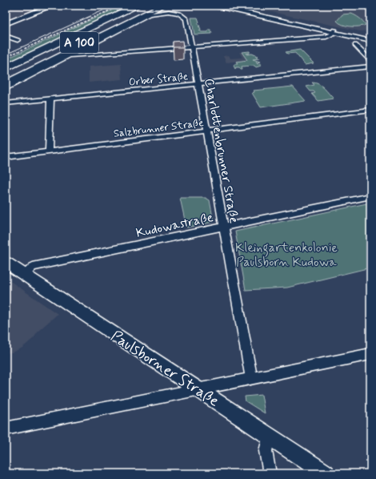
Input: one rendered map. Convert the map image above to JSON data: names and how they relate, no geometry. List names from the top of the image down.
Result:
{
  "streets": {
    "highway": ["A 100"],
    "main road": ["Paulsborner Straße"],
    "street": [
      "Orber Straße",
      "Salzbrunner Straße",
      "Charlottenbrunner Straße",
      "Kudowastraße"
    ]
  },
  "crossings": [
    ["Orber Straße", "Charlottenbrunner Straße"],
    ["Salzbrunner Straße", "Charlottenbrunner Straße"],
    ["Charlottenbrunner Straße", "Kudowastraße"],
    ["Kudowastraße", "Paulsborner Straße"]
  ],
  "parks": ["Kleingartenkolonie Paulsborn Kudowa"]
}
